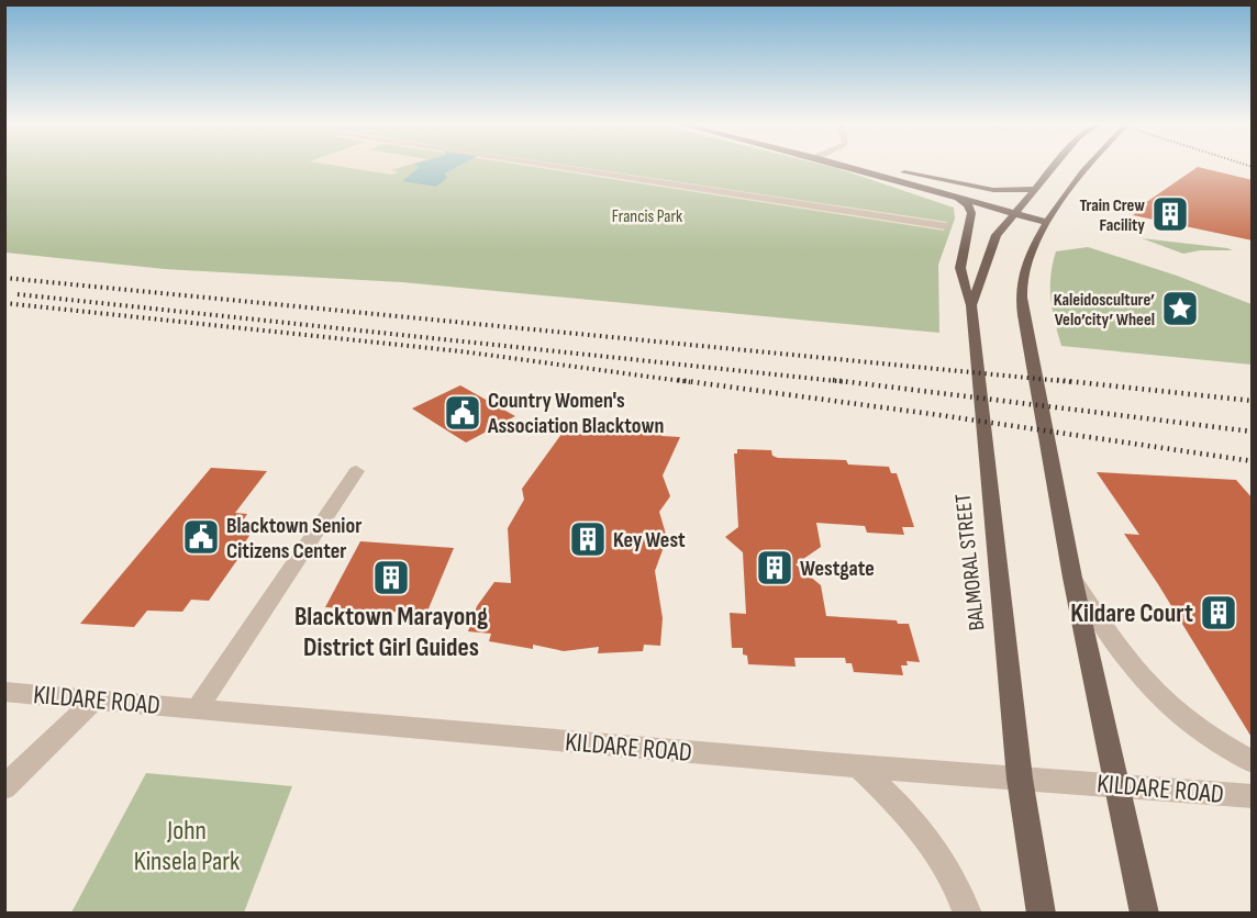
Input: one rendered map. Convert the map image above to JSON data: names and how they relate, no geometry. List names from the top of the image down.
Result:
{
  "streets": {
    "main road": ["BALMORAL STREET"],
    "street": ["KILDARE ROAD"]
  },
  "crossings": [
    ["BALMORAL STREET", "KILDARE ROAD"]
  ],
  "parks": ["Francis Park", "John Kinsela Park"],
  "places": {
    "building": [
      "Train Crew Facility",
      "Key West",
      "Westgate",
      "Blacktown Marayong District Girl Guides",
      "Kildare Court"
    ],
    "place": ["Kaleidosculture’ Velo’city’ Wheel"],
    "public building": ["Country Women's Association Blacktown", "Blacktown Senior Citizens Center"]
  }
}
